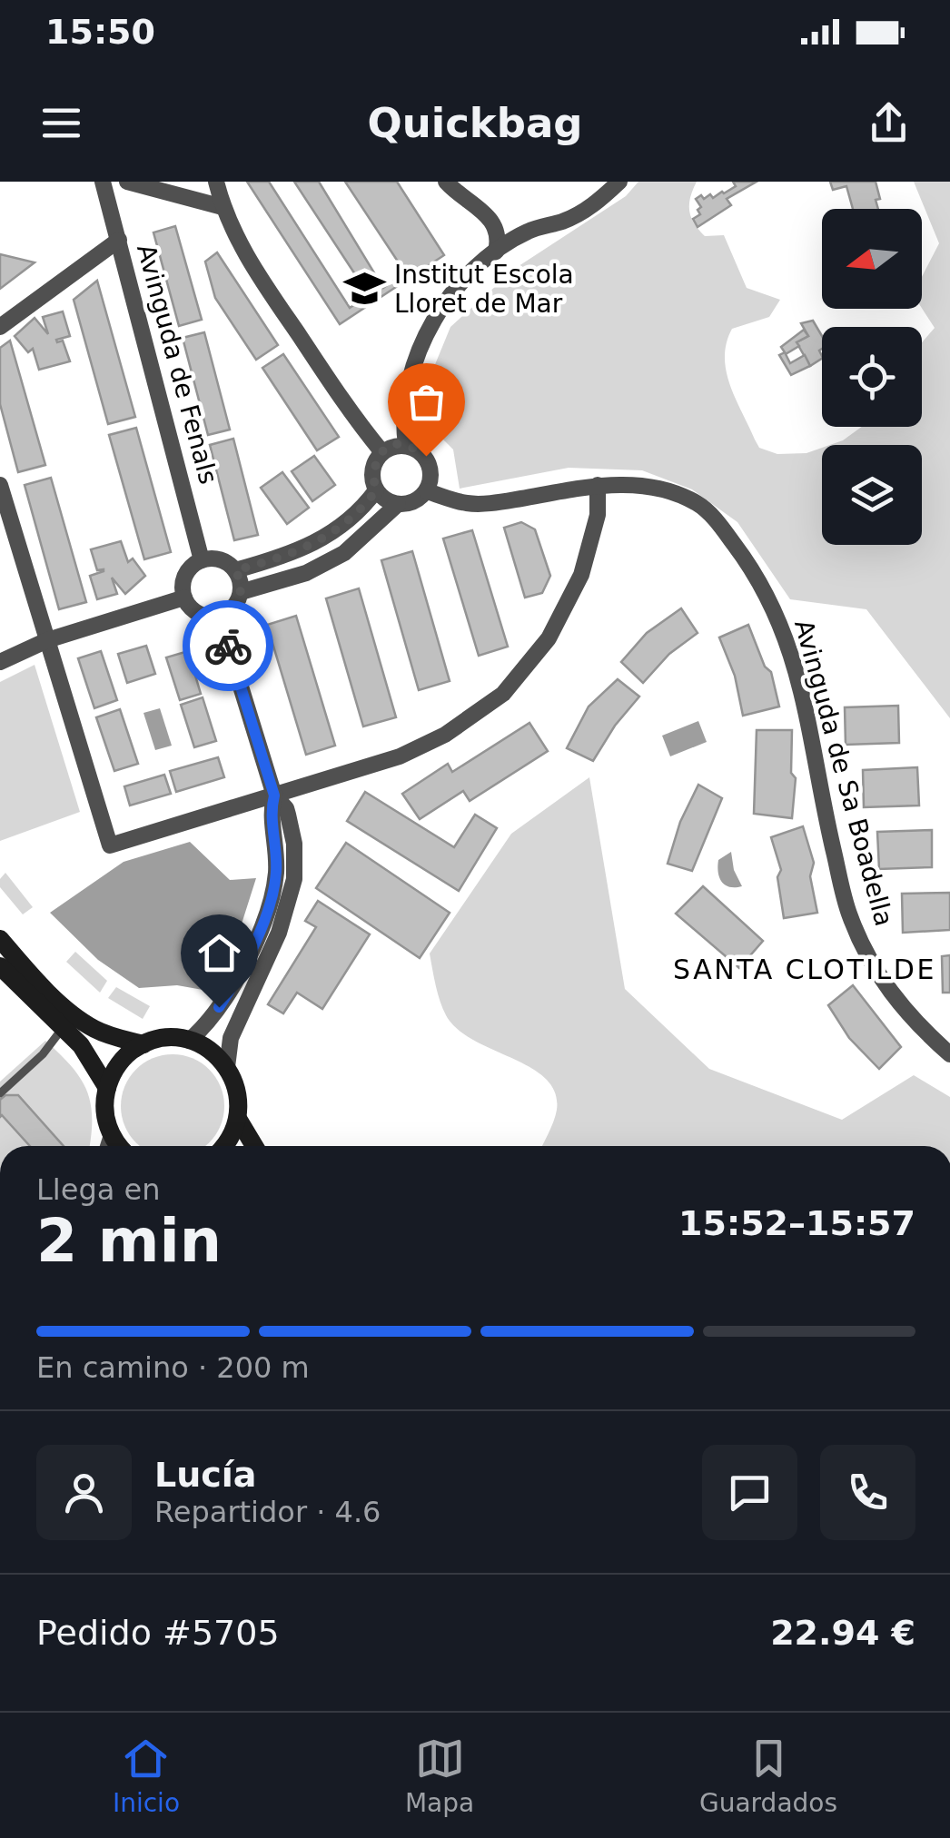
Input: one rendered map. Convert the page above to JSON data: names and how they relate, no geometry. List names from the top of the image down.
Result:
{
  "streets": {
    "street": ["Avinguda de Fenals", "Avinguda de Sa Boadella"]
  },
  "districts": ["SANTA CLOTILDE"],
  "places": {
    "school or university": ["Institut Escola Lloret de Mar"]
  },
  "north": "left",
  "page": {
    "status": "15:50",
    "header": "Quickbag",
    "heading": ["2 min", "Llega en", "15:52–15:57"],
    "panel": [
      "Lucía",
      "Repartidor · 4.6",
      "Pedido #5705",
      "22.94 €"
    ],
    "bar": "En camino · 200 m",
    "tabs": ["Inicio", "Mapa", "Guardados"]
  }
}
